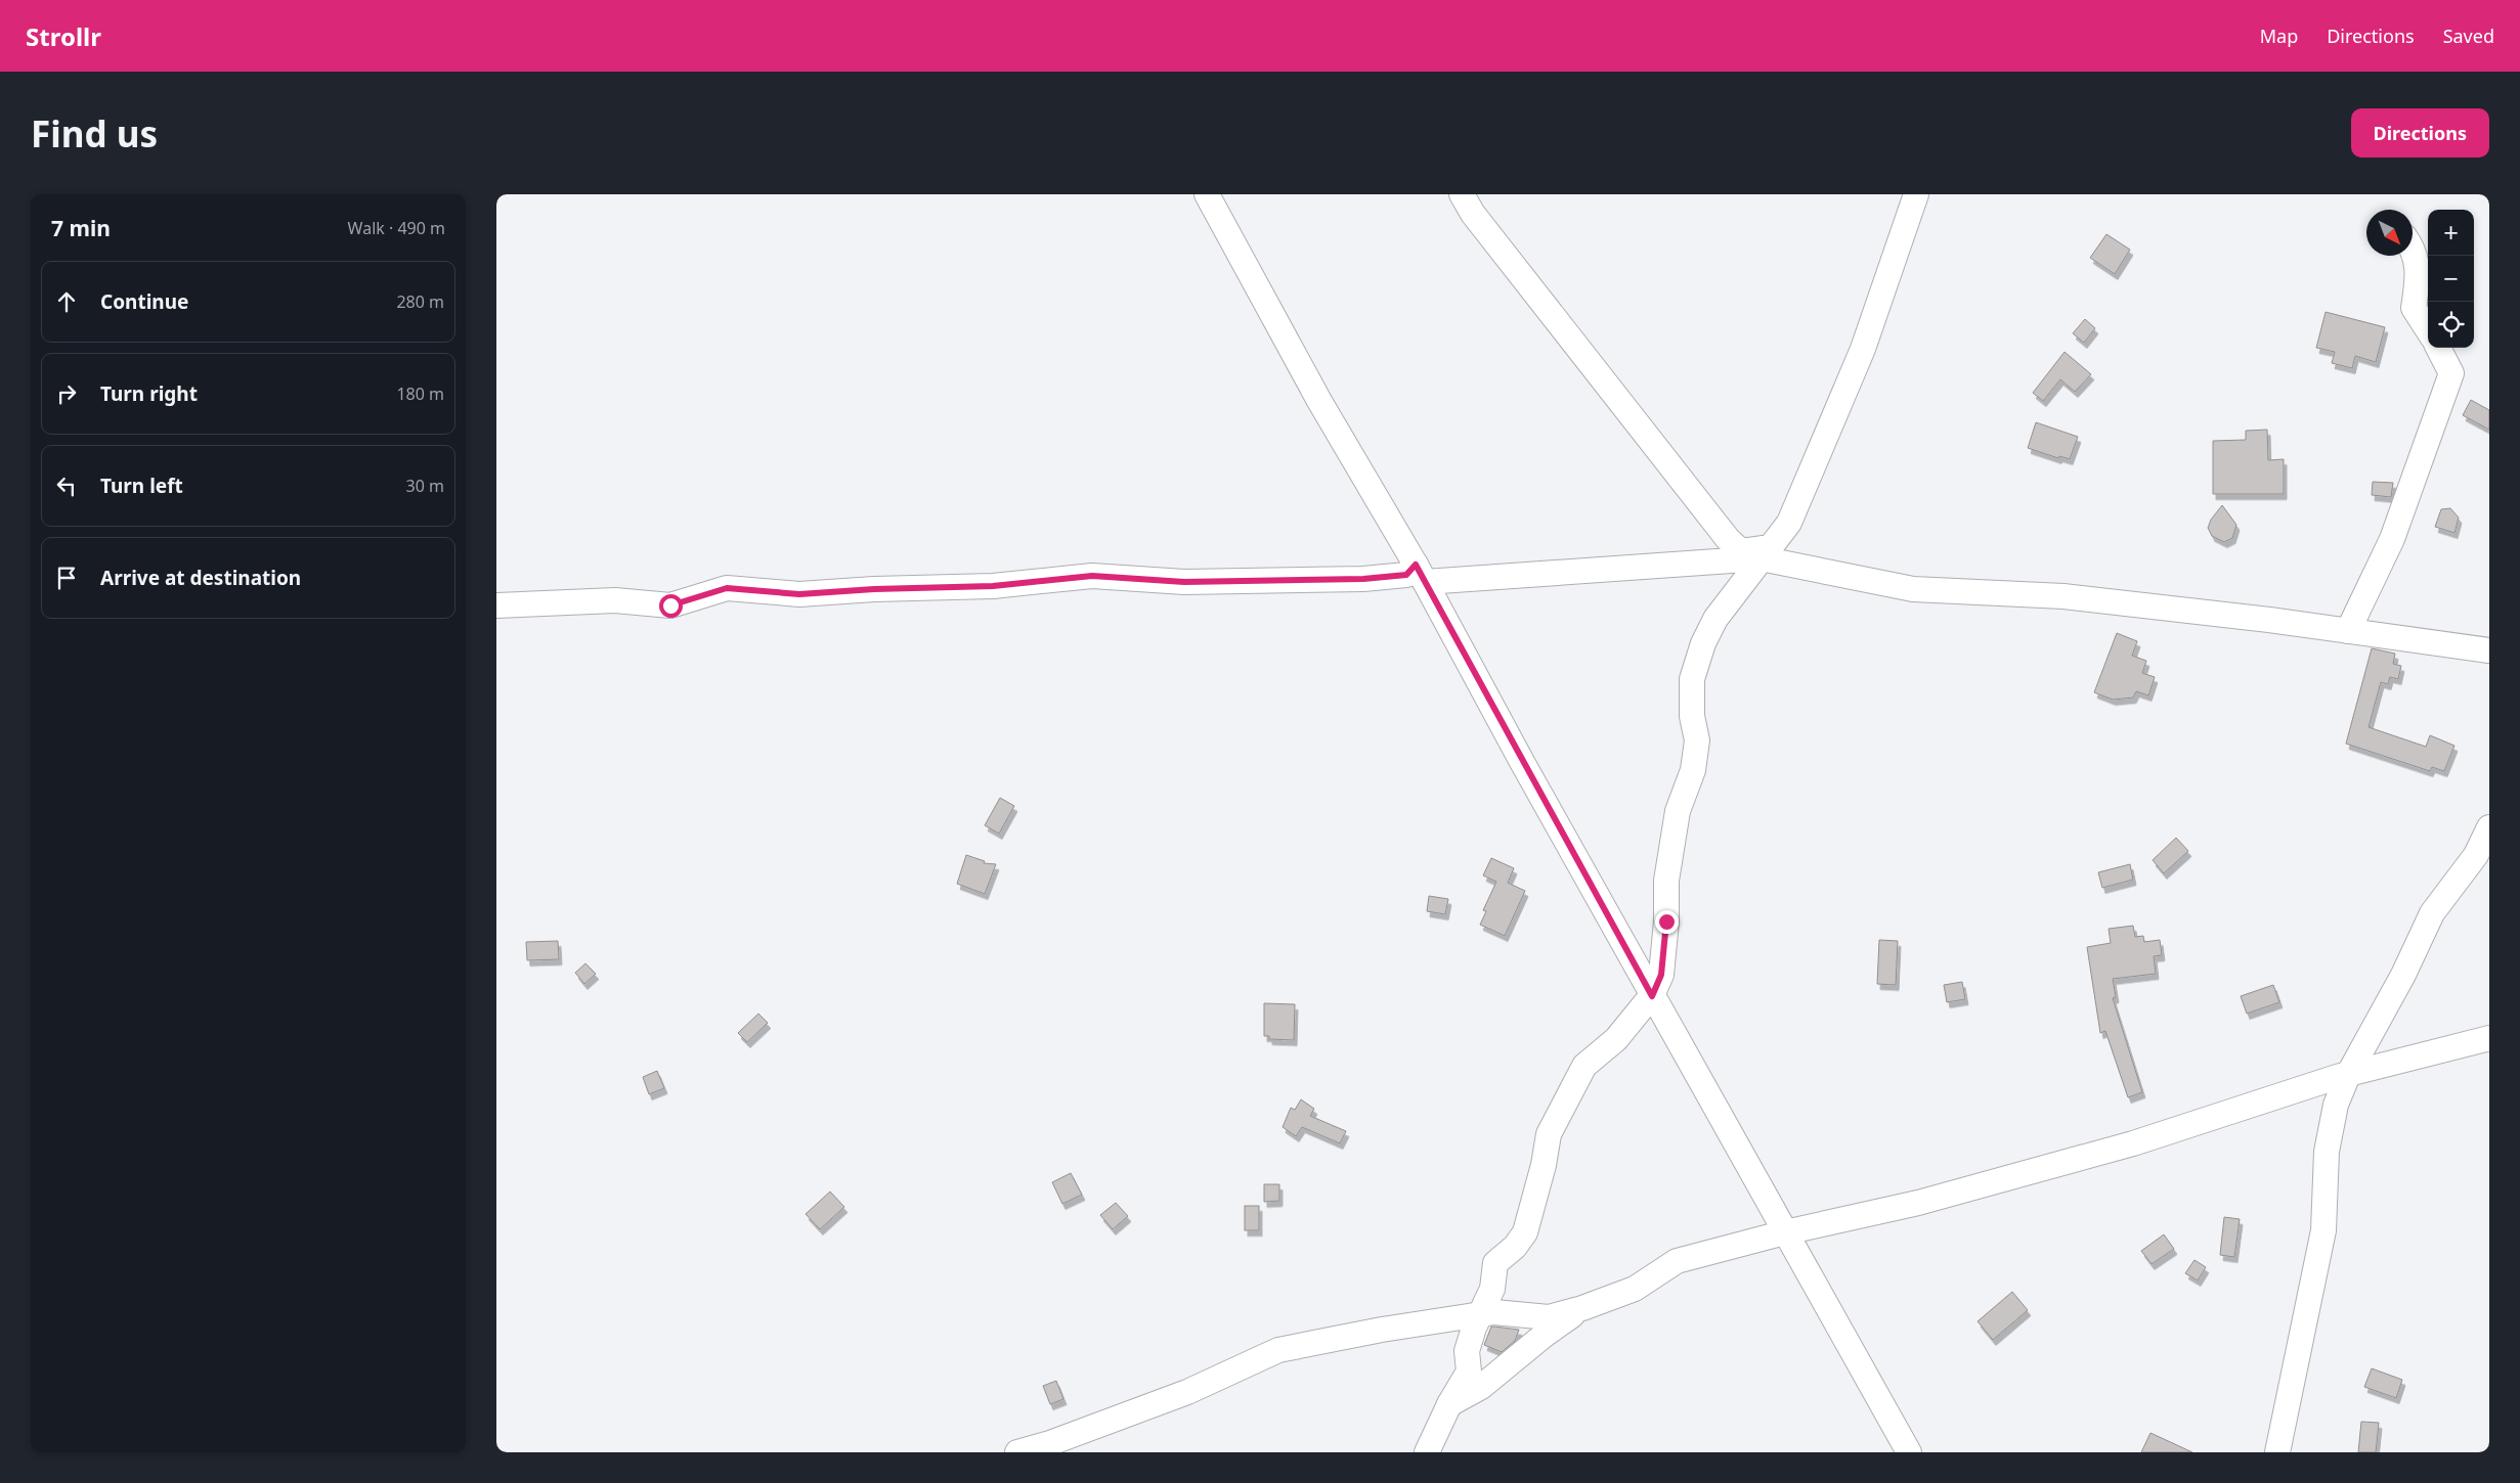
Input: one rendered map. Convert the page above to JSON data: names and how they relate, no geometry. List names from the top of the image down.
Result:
{
  "north": "bottom right",
  "page": {
    "header": "Strollr",
    "nav": ["Map", "Directions", "Saved"],
    "buttons": "Directions",
    "title": "Find us",
    "heading": ["7 min", "Walk · 490 m"],
    "map_buttons": ["+", "−"],
    "list": [
      ["Continue", "280 m"],
      ["Turn right", "180 m"],
      ["Turn left", "30 m"],
      "Arrive at destination"
    ]
  }
}
